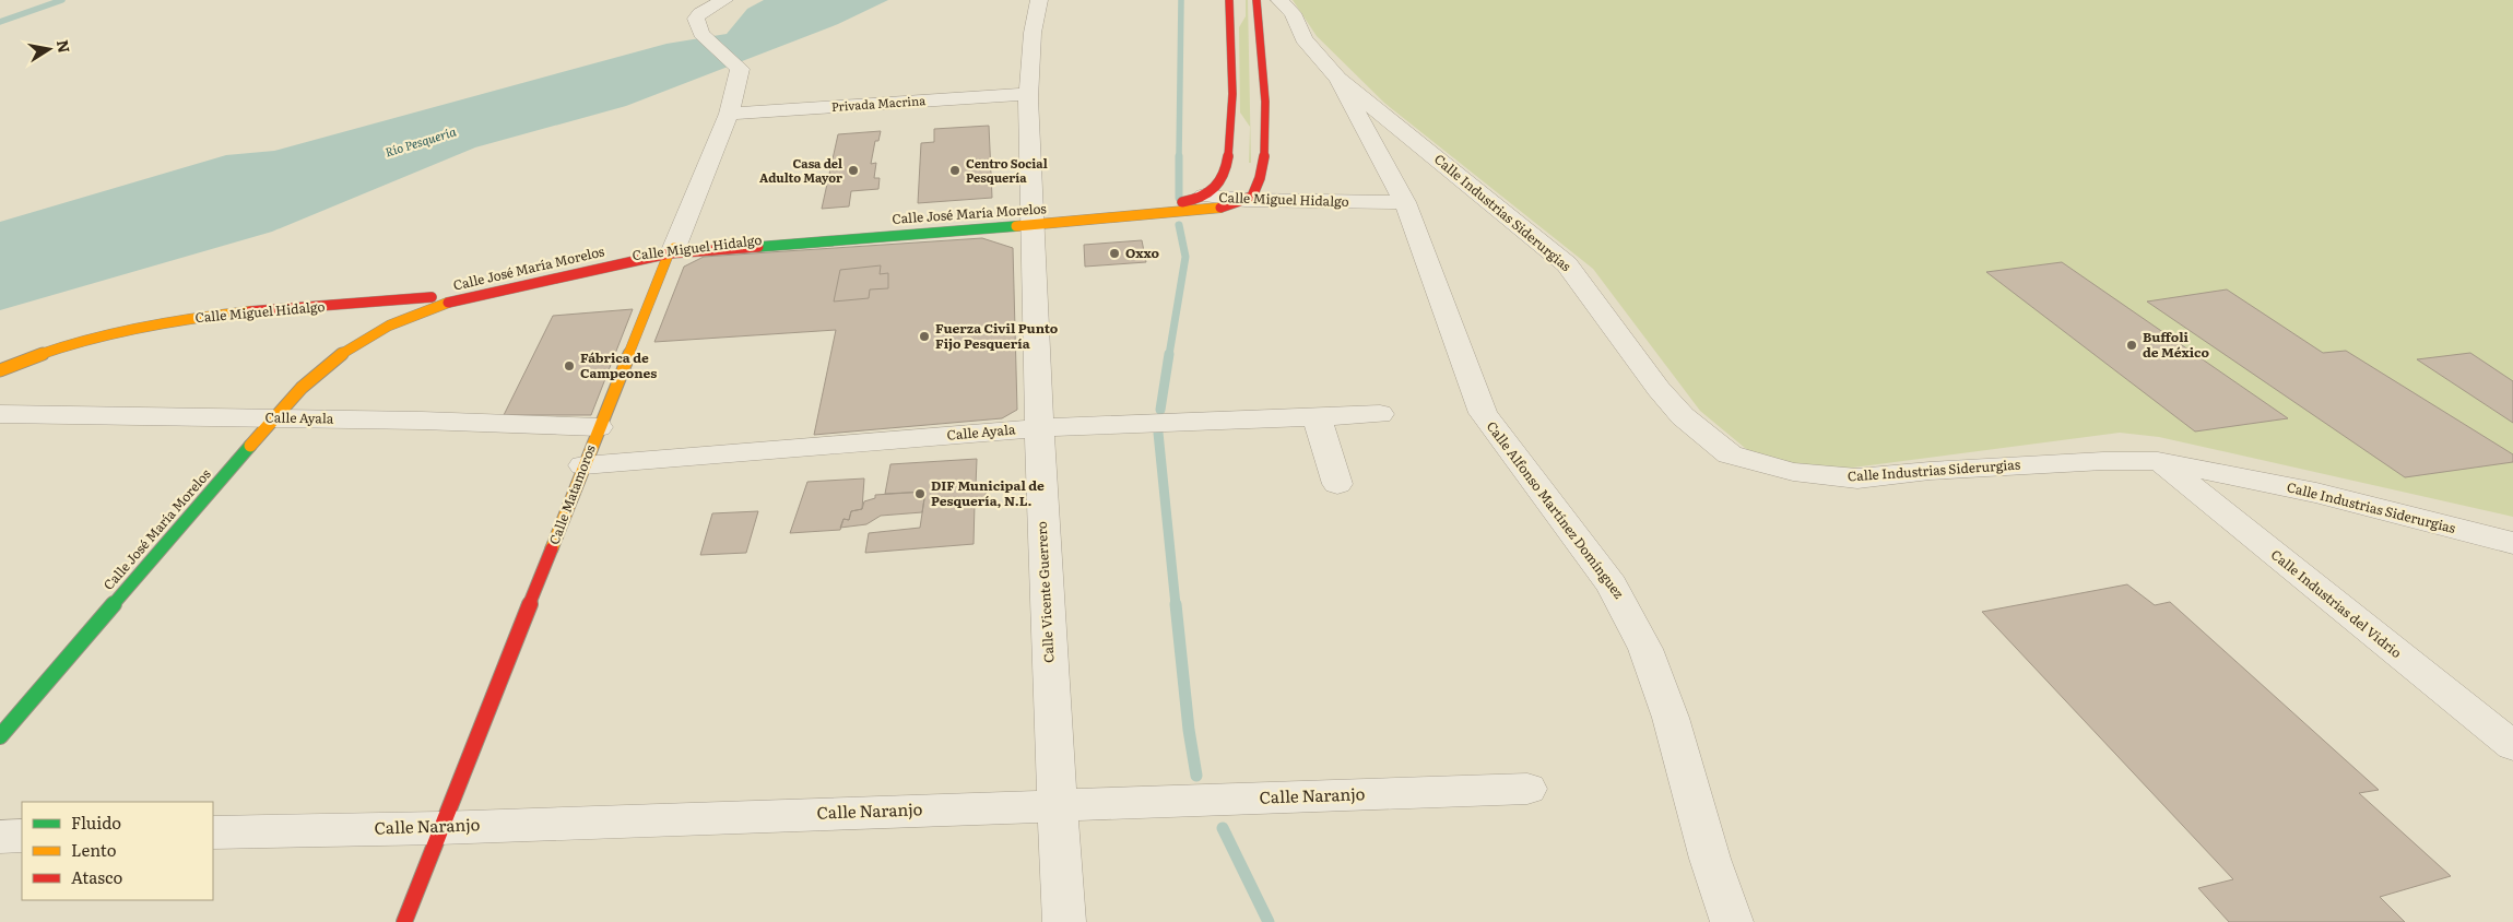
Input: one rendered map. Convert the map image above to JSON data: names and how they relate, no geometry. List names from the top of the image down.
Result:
{
  "streets": {
    "main road": ["Calle Miguel Hidalgo", "Calle José María Morelos", "Calle Matamoros"],
    "street": [
      "Privada Macrina",
      "Calle Industrias Siderurgias",
      "Calle Ayala",
      "Calle Alfonso Martínez Domínguez",
      "Calle Vicente Guerrero",
      "Calle Industrias del Vidrio",
      "Calle Naranjo"
    ]
  },
  "crossings": [
    ["Privada Macrina", "Calle Matamoros"],
    ["Privada Macrina", "Calle Vicente Guerrero"],
    ["Calle Miguel Hidalgo", "Calle José María Morelos"],
    ["Calle Miguel Hidalgo", "Calle Matamoros"],
    ["Calle Miguel Hidalgo", "Calle Alfonso Martínez Domínguez"],
    ["Calle Miguel Hidalgo", "Calle Vicente Guerrero"],
    ["Calle Industrias Siderurgias", "Calle Alfonso Martínez Domínguez"],
    ["Calle Industrias Siderurgias", "Calle Industrias del Vidrio"],
    ["Calle José María Morelos", "Calle Ayala"],
    ["Calle José María Morelos", "Calle Matamoros"],
    ["Calle José María Morelos", "Calle Vicente Guerrero"],
    ["Calle Ayala", "Calle Matamoros"],
    ["Calle Ayala", "Calle Vicente Guerrero"],
    ["Calle Matamoros", "Calle Naranjo"],
    ["Calle Vicente Guerrero", "Calle Naranjo"]
  ],
  "water": ["Río Pesquería"],
  "places": [
    "Casa del Adulto Mayor",
    "Centro Social Pesquería",
    "Oxxo",
    "Fuerza Civil Punto Fijo Pesquería",
    "Buffoli de México",
    "Fábrica de Campeones",
    "DIF Municipal de Pesquería, N.L."
  ],
  "legend": ["Fluido", "Lento", "Atasco"],
  "north": "right"
}
